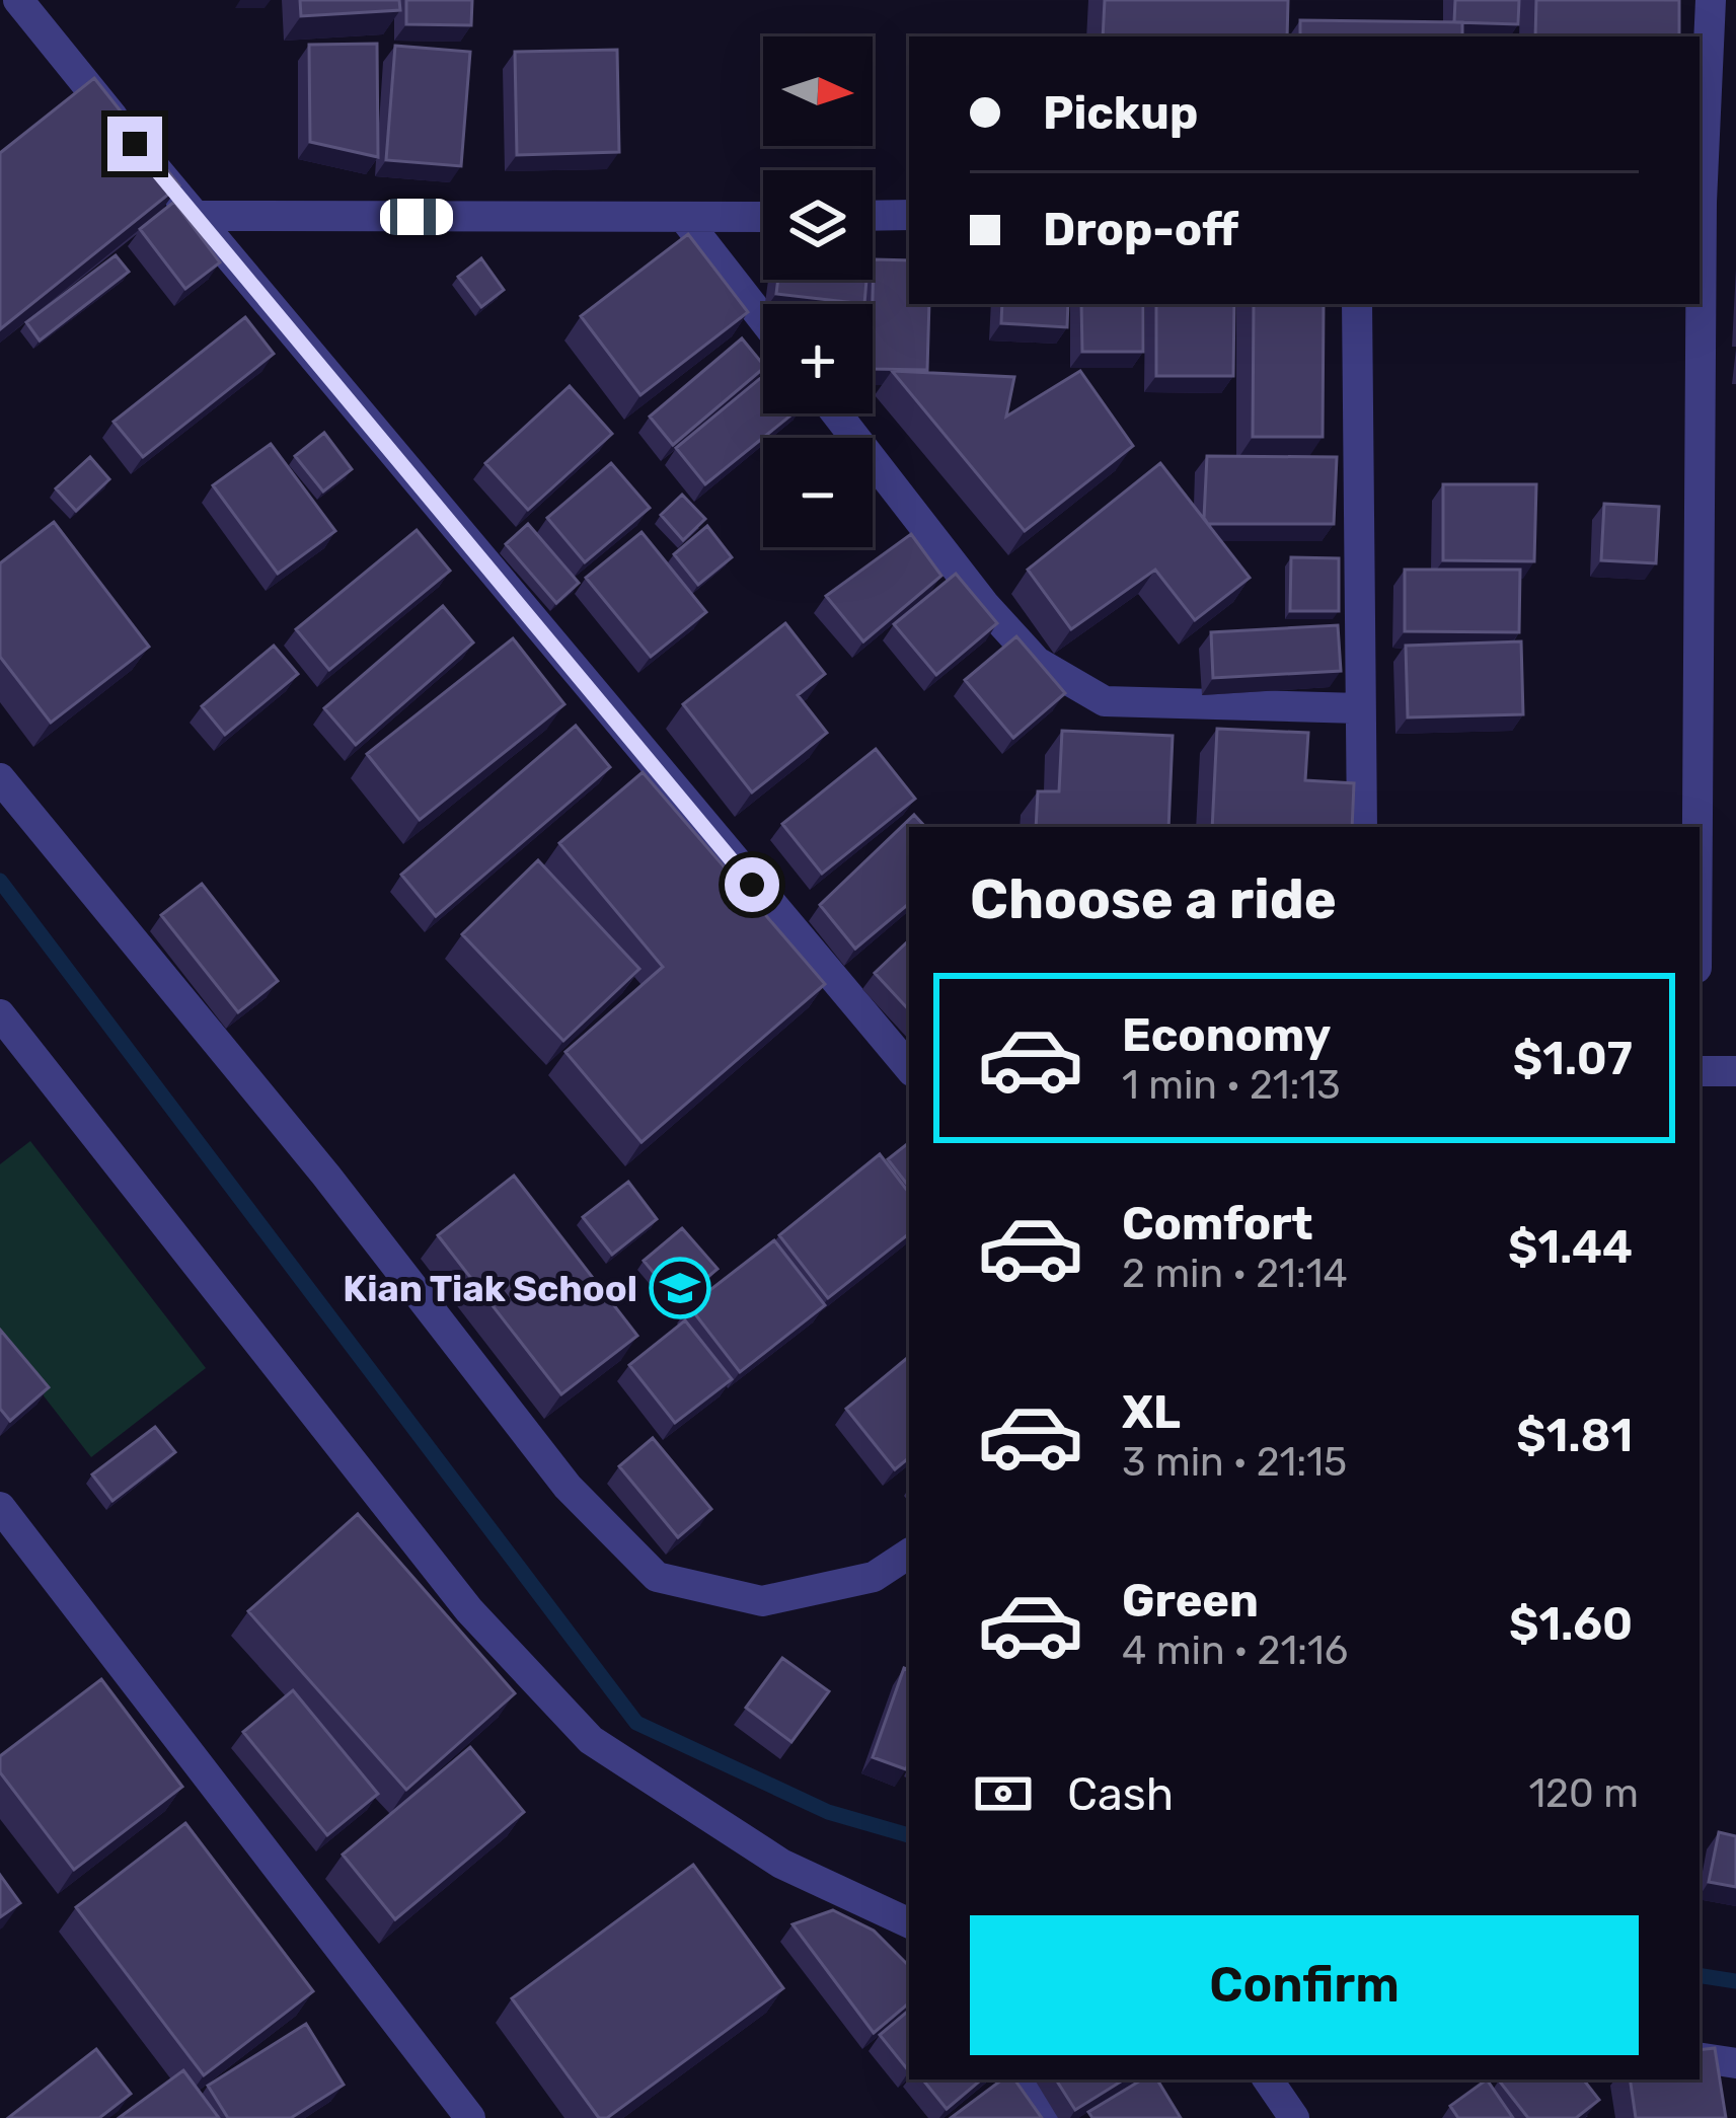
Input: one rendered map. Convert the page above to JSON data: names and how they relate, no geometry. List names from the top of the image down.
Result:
{
  "places": {
    "school or university": ["Kian Tiak School"]
  },
  "north": "right",
  "page": {
    "map_buttons": ["+", "−"],
    "banner": ["Pickup", "Drop-off"],
    "heading": "Choose a ride",
    "list": [
      {
        "name": "Economy",
        "note": "1 min · 21:13",
        "value": "$1.07"
      },
      {
        "name": "Comfort",
        "note": "2 min · 21:14",
        "value": "$1.44"
      },
      {
        "name": "XL",
        "note": "3 min · 21:15",
        "value": "$1.81"
      },
      {
        "name": "Green",
        "note": "4 min · 21:16",
        "value": "$1.60"
      }
    ],
    "pay": ["Cash", "120 m"],
    "buttons": "Confirm"
  }
}
